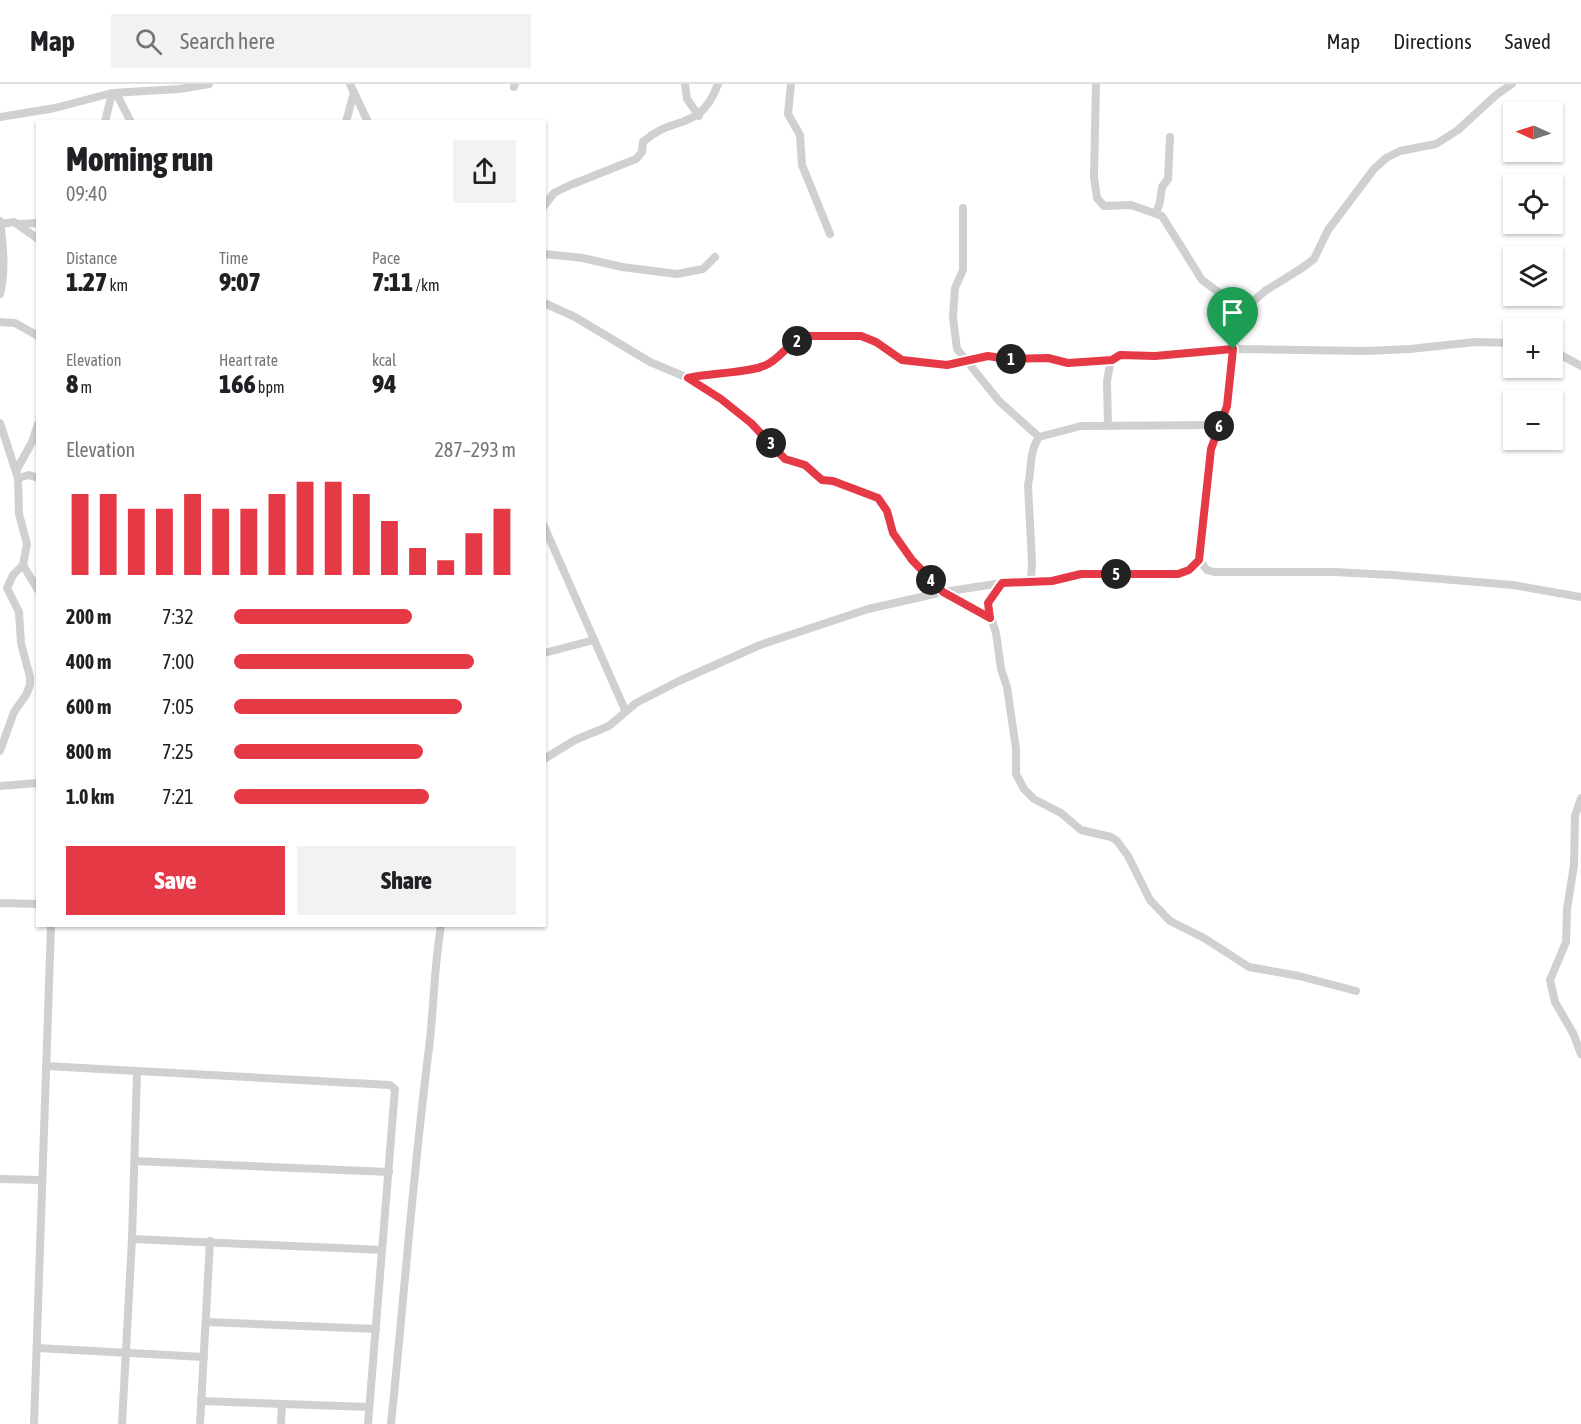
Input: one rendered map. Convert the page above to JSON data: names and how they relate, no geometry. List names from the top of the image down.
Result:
{
  "north": "left",
  "page": {
    "header": "Map",
    "search": "Search here",
    "nav": ["Map", "Directions", "Saved"],
    "map_buttons": ["+", "−"],
    "heading": ["Morning run", "09:40"],
    "stats": [
      ["Distance", "1.27 km"],
      ["Time", "9:07"],
      ["Pace", "7:11 /km"],
      ["Elevation", "8 m"],
      ["Heart rate", "166 bpm"],
      ["kcal", "94"]
    ],
    "pins": [
      "2",
      "1",
      "6",
      "3",
      "5",
      "4"
    ],
    "chart": ["Elevation", "287–293 m"],
    "list": [
      {
        "name": "200 m",
        "note": "7:32"
      },
      {
        "name": "400 m",
        "note": "7:00"
      },
      {
        "name": "600 m",
        "note": "7:05"
      },
      {
        "name": "800 m",
        "note": "7:25"
      },
      {
        "name": "1.0 km",
        "note": "7:21"
      }
    ],
    "buttons": ["Save", "Share"]
  }
}
